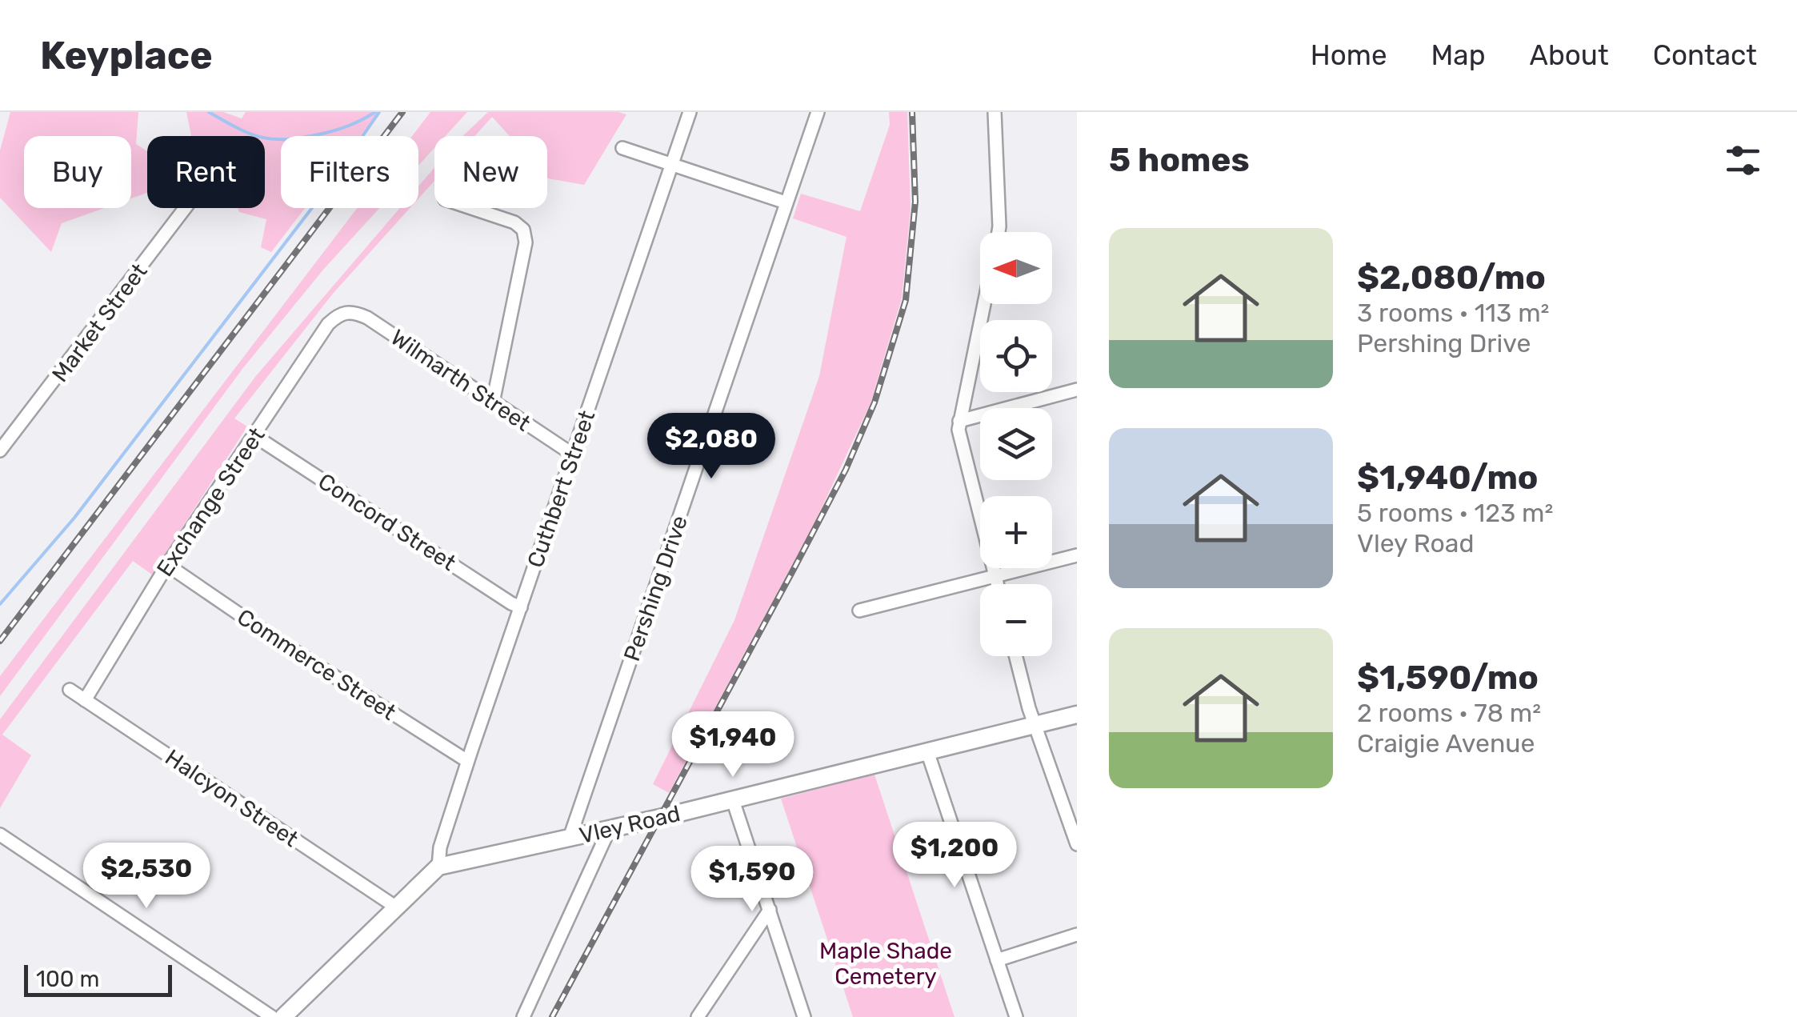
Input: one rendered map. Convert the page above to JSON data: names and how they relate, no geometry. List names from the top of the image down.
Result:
{
  "streets": {
    "street": [
      "Market Street",
      "Wilmarth Street",
      "Cuthbert Street",
      "Exchange Street",
      "Concord Street",
      "Pershing Drive",
      "Commerce Street",
      "Halcyon Street",
      "Vley Road"
    ]
  },
  "crossings": [
    ["Wilmarth Street", "Cuthbert Street"],
    ["Wilmarth Street", "Exchange Street"],
    ["Cuthbert Street", "Concord Street"],
    ["Cuthbert Street", "Commerce Street"],
    ["Cuthbert Street", "Vley Road"],
    ["Exchange Street", "Concord Street"],
    ["Exchange Street", "Commerce Street"],
    ["Exchange Street", "Halcyon Street"],
    ["Pershing Drive", "Vley Road"]
  ],
  "parks": ["Maple Shade Cemetery"],
  "scale_bar": "100 m",
  "north": "left",
  "page": {
    "header": "Keyplace",
    "nav": [
      "Home",
      "Map",
      "About",
      "Contact"
    ],
    "heading": "5 homes",
    "chip": [
      "Buy",
      "Rent",
      "Filters",
      "New"
    ],
    "list": [
      {
        "name": "$2,080/mo",
        "note": "3 rooms · 113 m² · Pershing Drive"
      },
      {
        "name": "$1,940/mo",
        "note": "5 rooms · 123 m² · Vley Road"
      },
      {
        "name": "$1,590/mo",
        "note": "2 rooms · 78 m² · Craigie Avenue"
      }
    ],
    "map_buttons": ["+", "−"],
    "price": [
      "$2,080",
      "$1,940",
      "$1,200",
      "$2,530",
      "$1,590"
    ],
    "scale": "100 m"
  }
}
